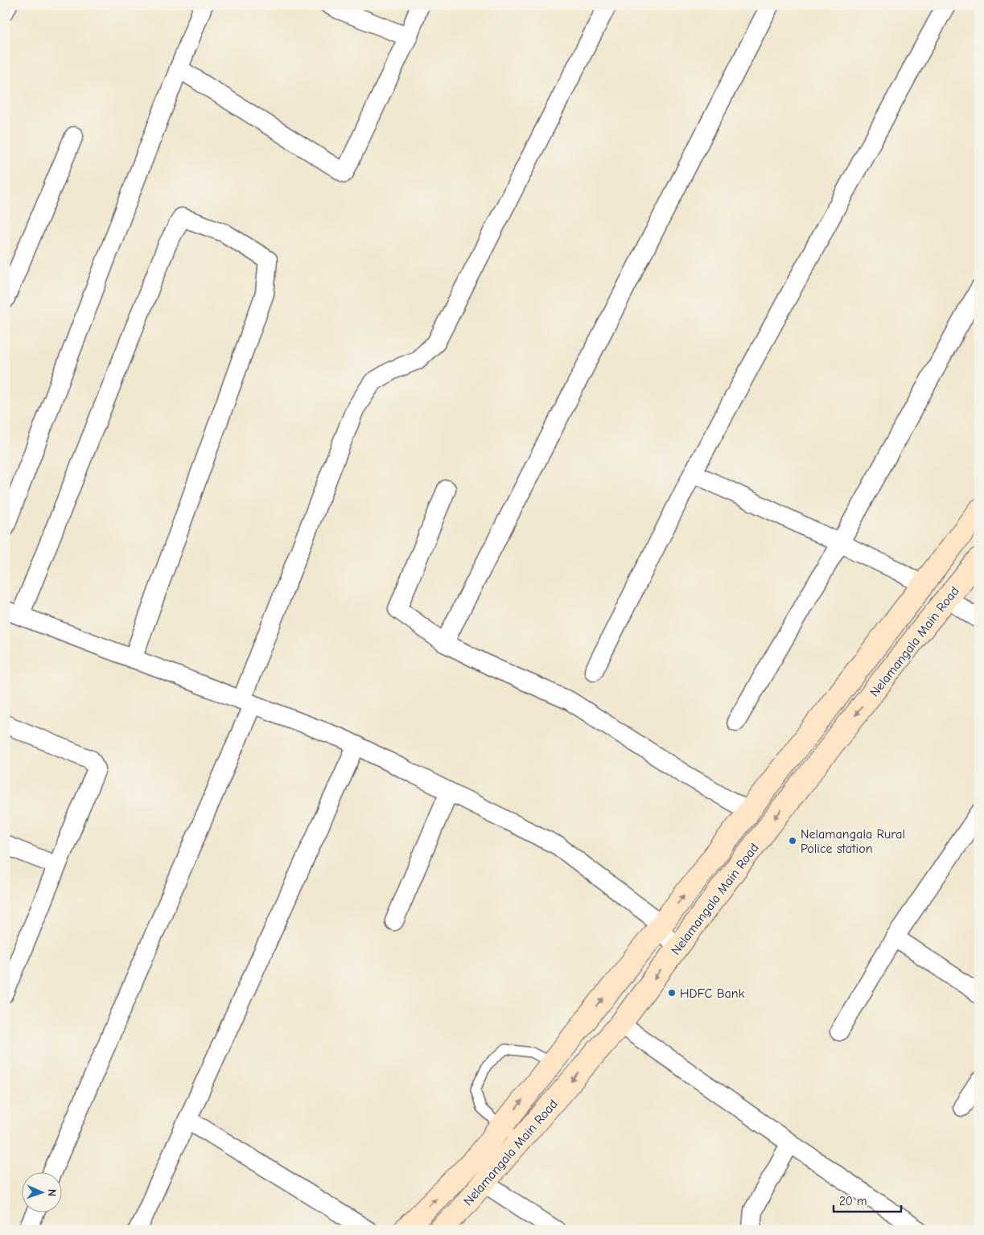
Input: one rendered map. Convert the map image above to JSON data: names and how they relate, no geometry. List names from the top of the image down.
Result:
{
  "streets": {
    "main road": ["Nelamangala Main Road"]
  },
  "places": ["Nelamangala Rural Police station", "HDFC Bank"],
  "scale_bar": "20 m",
  "north": "right"
}
